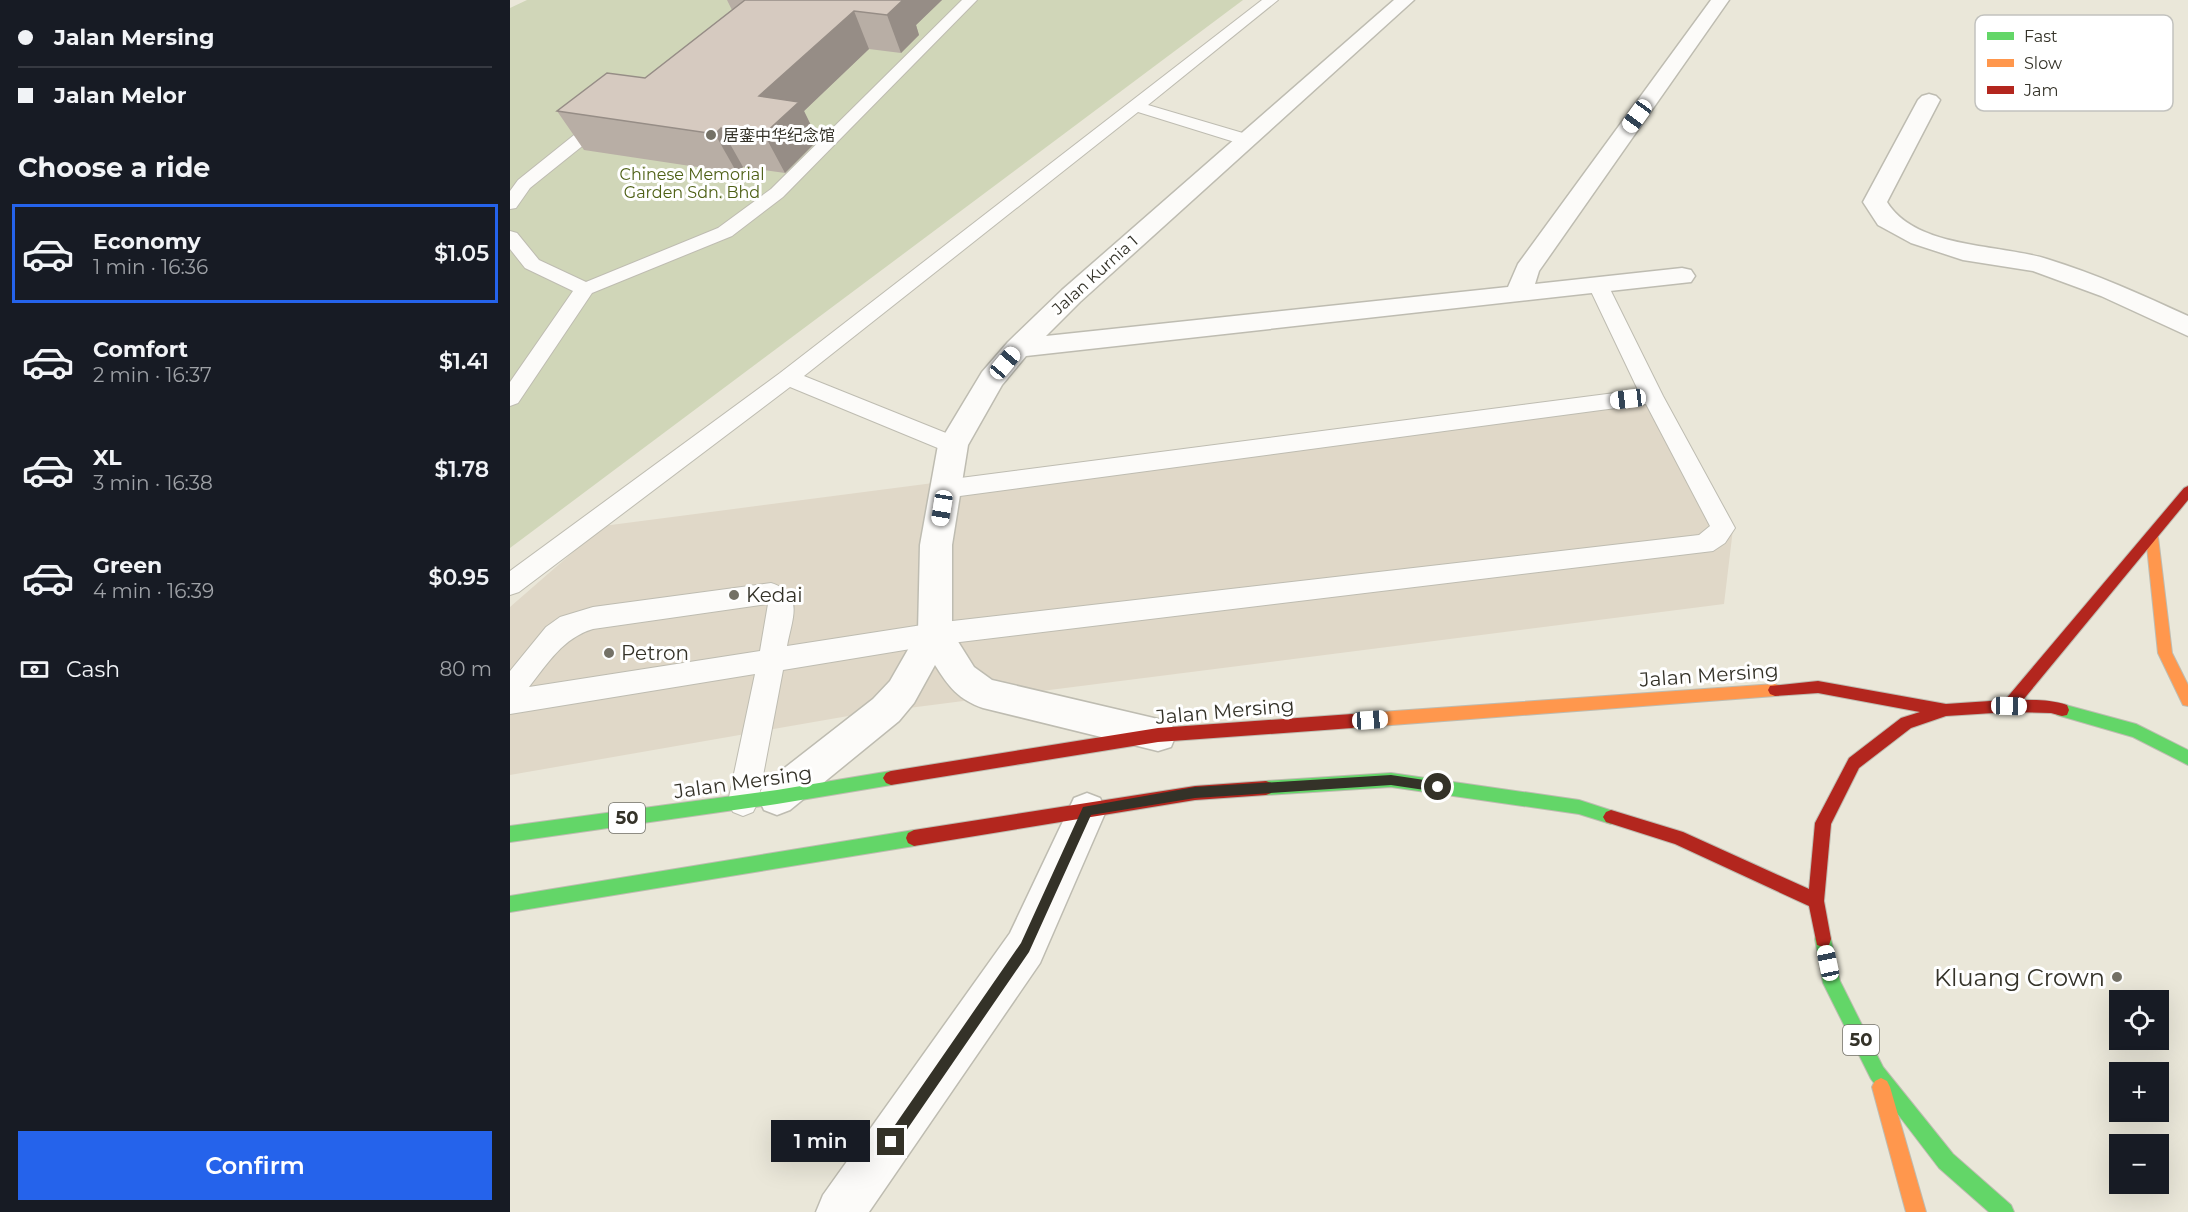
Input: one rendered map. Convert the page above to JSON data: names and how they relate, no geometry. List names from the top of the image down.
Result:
{
  "streets": {
    "main road": ["Jalan Mersing", "50"],
    "street": ["Jalan Kurnia 1"]
  },
  "crossings": [
    ["Jalan Mersing", "50"]
  ],
  "parks": ["Chinese Memorial Garden Sdn. Bhd"],
  "places": [
    "居銮中华纪念馆",
    "Kedai",
    "Petron",
    "Kluang Crown"
  ],
  "legend": ["Fast", "Slow", "Jam"],
  "page": {
    "banner": ["Jalan Mersing", "Jalan Melor"],
    "heading": "Choose a ride",
    "list": [
      {
        "name": "Economy",
        "note": "1 min · 16:36",
        "value": "$1.05"
      },
      {
        "name": "Comfort",
        "note": "2 min · 16:37",
        "value": "$1.41"
      },
      {
        "name": "XL",
        "note": "3 min · 16:38",
        "value": "$1.78"
      },
      {
        "name": "Green",
        "note": "4 min · 16:39",
        "value": "$0.95"
      }
    ],
    "pay": ["Cash", "80 m"],
    "map_buttons": ["+", "−"],
    "buttons": "Confirm",
    "bubble": "1 min"
  }
}
